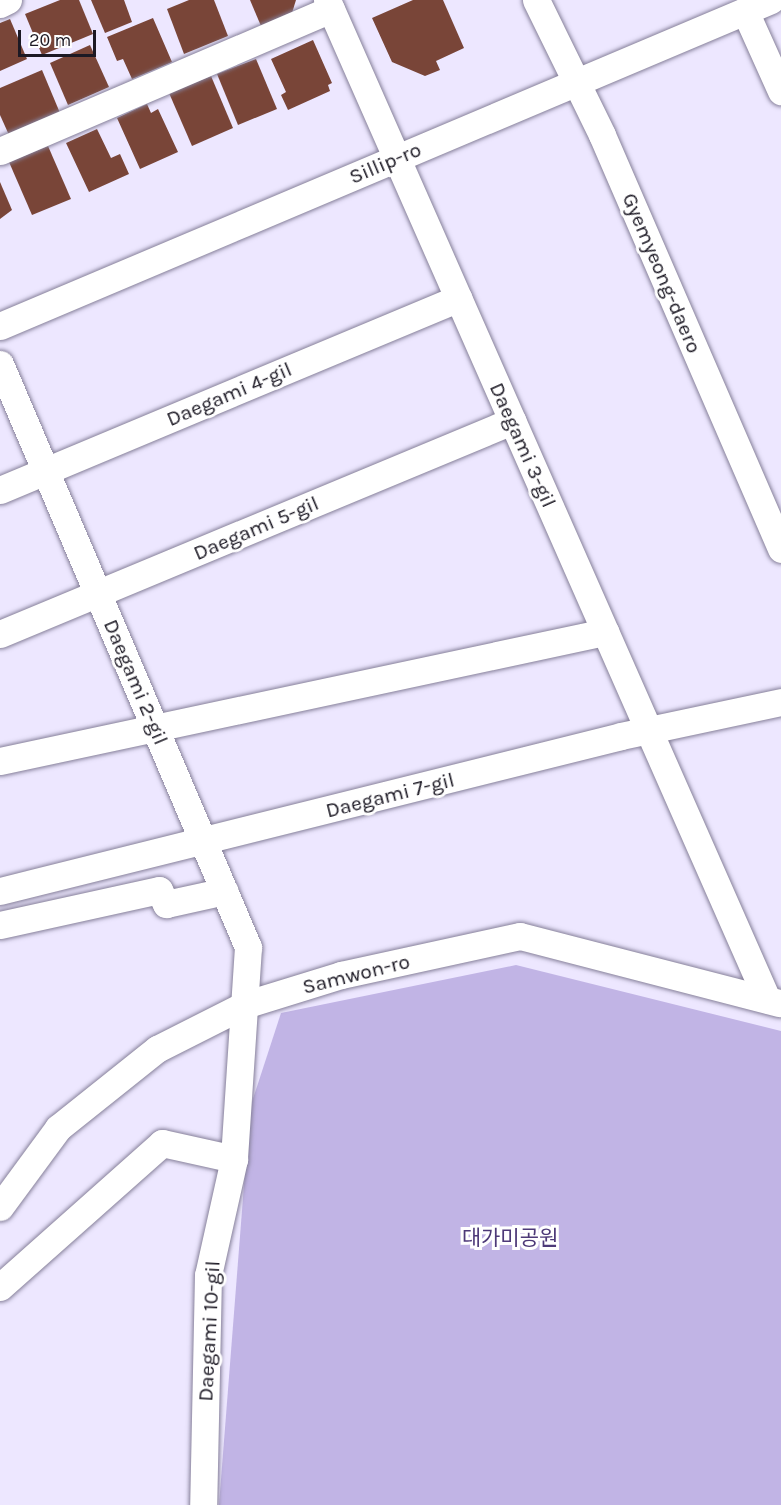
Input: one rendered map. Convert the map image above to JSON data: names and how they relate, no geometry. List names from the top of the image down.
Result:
{
  "streets": {
    "street": [
      "Sillip-ro",
      "Gyemyeong-daero",
      "Daegami 4-gil",
      "Daegami 3-gil",
      "Daegami 5-gil",
      "Daegami 2-gil",
      "Daegami 7-gil",
      "Samwon-ro",
      "Daegami 10-gil"
    ]
  },
  "crossings": [
    ["Sillip-ro", "Gyemyeong-daero"],
    ["Sillip-ro", "Daegami 3-gil"],
    ["Daegami 4-gil", "Daegami 3-gil"],
    ["Daegami 4-gil", "Daegami 2-gil"],
    ["Daegami 3-gil", "Daegami 5-gil"],
    ["Daegami 3-gil", "Daegami 7-gil"],
    ["Daegami 3-gil", "Samwon-ro"],
    ["Daegami 5-gil", "Daegami 2-gil"],
    ["Daegami 2-gil", "Daegami 7-gil"],
    ["Daegami 2-gil", "Samwon-ro"],
    ["Daegami 2-gil", "Daegami 10-gil"],
    ["Samwon-ro", "Daegami 10-gil"]
  ],
  "parks": ["대가미공원"],
  "scale_bar": "20 m"
}
